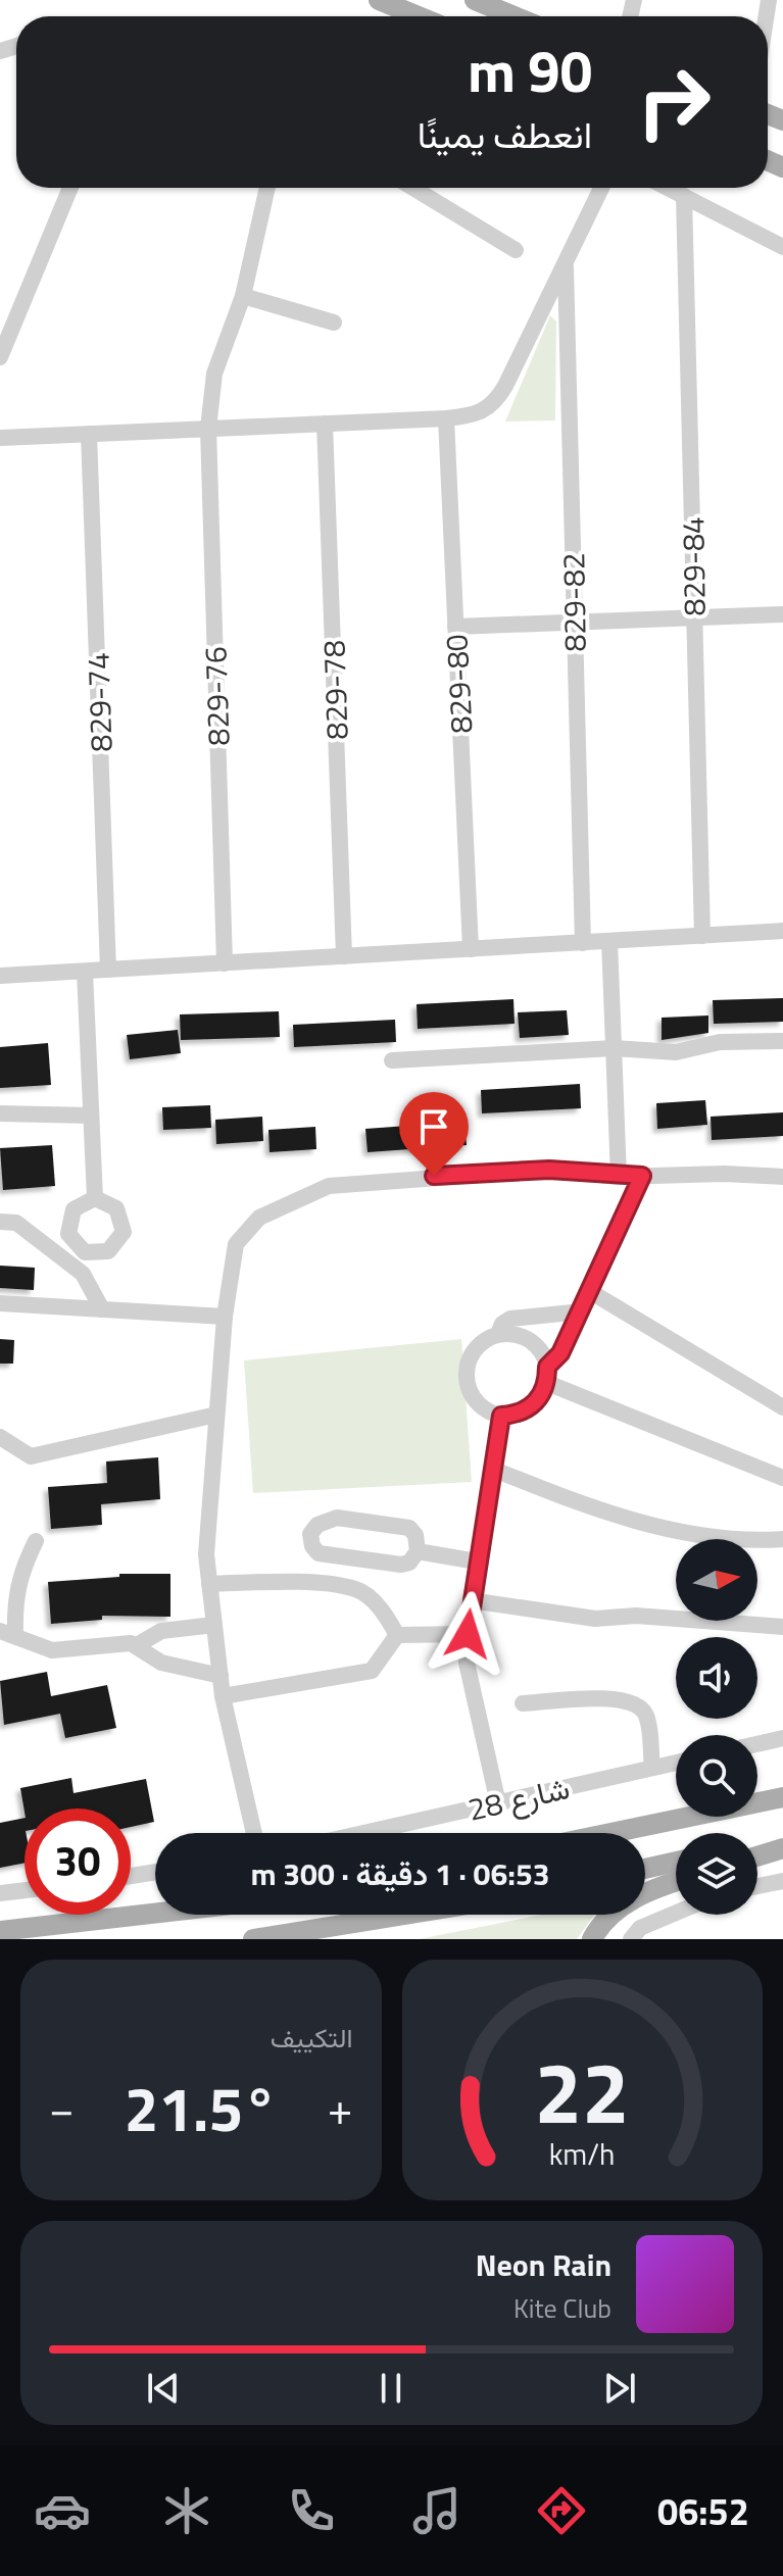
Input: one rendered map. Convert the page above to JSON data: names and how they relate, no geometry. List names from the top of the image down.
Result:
{
  "streets": {
    "street": [
      "829-84",
      "829-82",
      "829-80",
      "829-78",
      "829-76",
      "829-74",
      "شارع 28"
    ]
  },
  "north": "right",
  "page": {
    "turn": ["90 m", "انعطف يمينًا"],
    "limit": "30",
    "trip": "06:53 · 1 دقيقة · 300 m",
    "tile": "التكييف",
    "heat": ["−", "21.5°", "+"],
    "song": ["Neon Rain", "Kite Club"],
    "tabs": "06:52",
    "gauge": ["22", "km/h"]
  }
}
